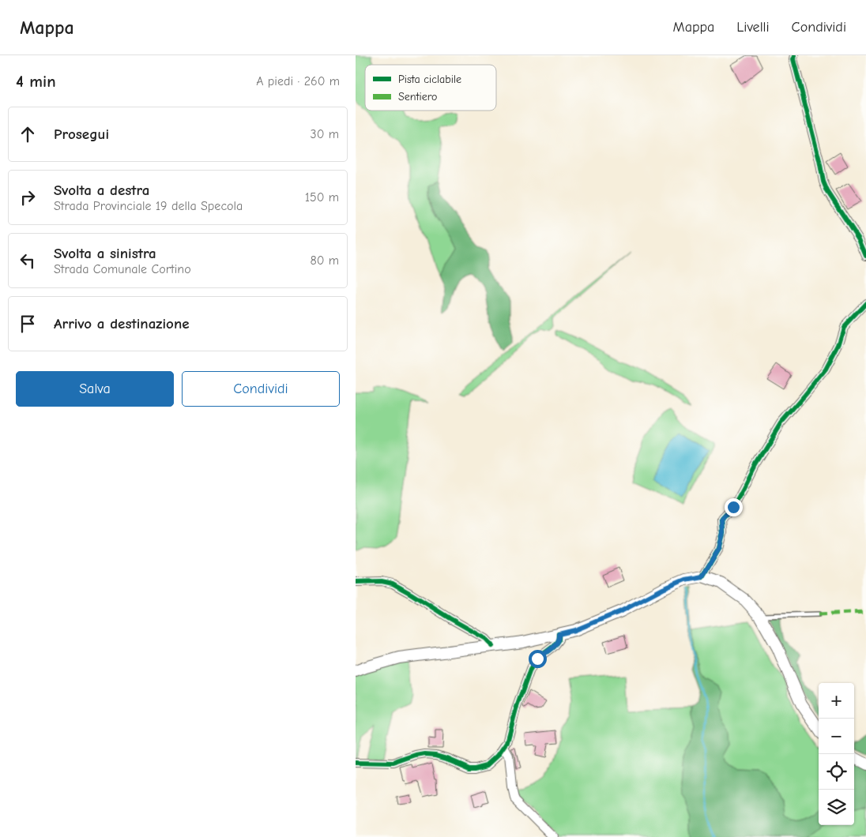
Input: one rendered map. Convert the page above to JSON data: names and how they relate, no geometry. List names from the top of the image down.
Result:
{
  "legend": ["Pista ciclabile", "Sentiero"],
  "page": {
    "header": "Mappa",
    "nav": ["Mappa", "Livelli", "Condividi"],
    "heading": ["4 min", "A piedi · 260 m"],
    "list": [
      ["Prosegui", "30 m"],
      ["Svolta a destra", "Strada Provinciale 19 della Specola", "150 m"],
      ["Svolta a sinistra", "Strada Comunale Cortino", "80 m"],
      "Arrivo a destinazione"
    ],
    "buttons": ["Salva", "Condividi"],
    "map_buttons": ["+", "−"]
  }
}
